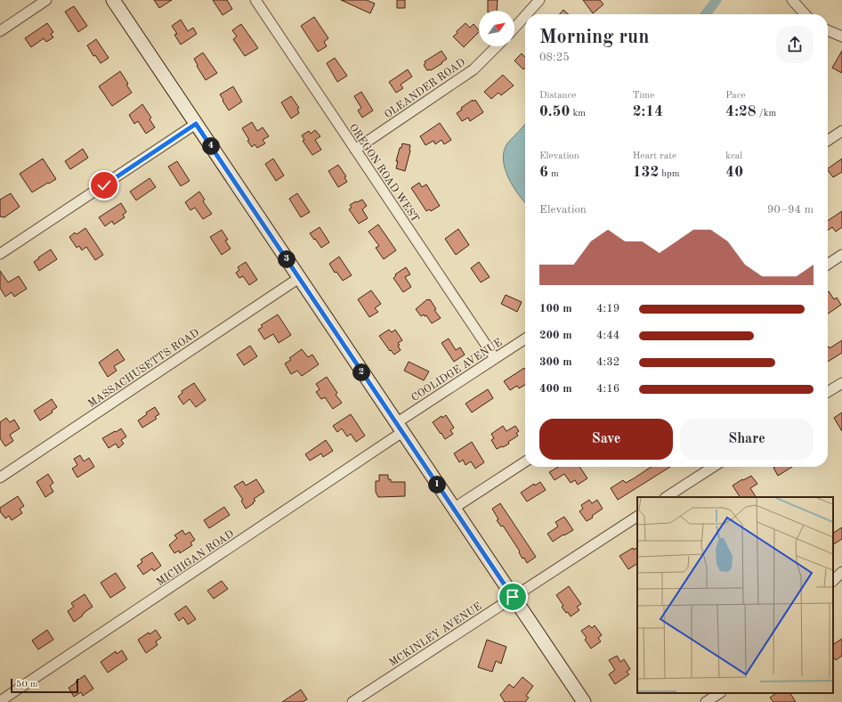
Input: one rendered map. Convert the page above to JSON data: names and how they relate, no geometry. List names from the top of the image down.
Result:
{
  "streets": {
    "street": [
      "OLEANDER ROAD",
      "OREGON ROAD WEST",
      "MASSACHUSETTS ROAD",
      "COOLIDGE AVENUE",
      "MICHIGAN ROAD",
      "MCKINLEY AVENUE"
    ]
  },
  "crossings": [
    ["OLEANDER ROAD", "OREGON ROAD WEST"],
    ["OREGON ROAD WEST", "COOLIDGE AVENUE"],
    ["COOLIDGE AVENUE", "MICHIGAN ROAD"]
  ],
  "scale_bar": "50 m",
  "north": "top right",
  "page": {
    "heading": ["Morning run", "08:25"],
    "stats": [
      ["Distance", "0.50 km"],
      ["Time", "2:14"],
      ["Pace", "4:28 /km"],
      ["Elevation", "6 m"],
      ["Heart rate", "132 bpm"],
      ["kcal", "40"]
    ],
    "pins": [
      "4",
      "3",
      "2",
      "1"
    ],
    "chart": ["Elevation", "90–94 m"],
    "list": [
      {
        "name": "100 m",
        "note": "4:19"
      },
      {
        "name": "200 m",
        "note": "4:44"
      },
      {
        "name": "300 m",
        "note": "4:32"
      },
      {
        "name": "400 m",
        "note": "4:16"
      }
    ],
    "buttons": ["Save", "Share"],
    "scale": "50 m"
  }
}
